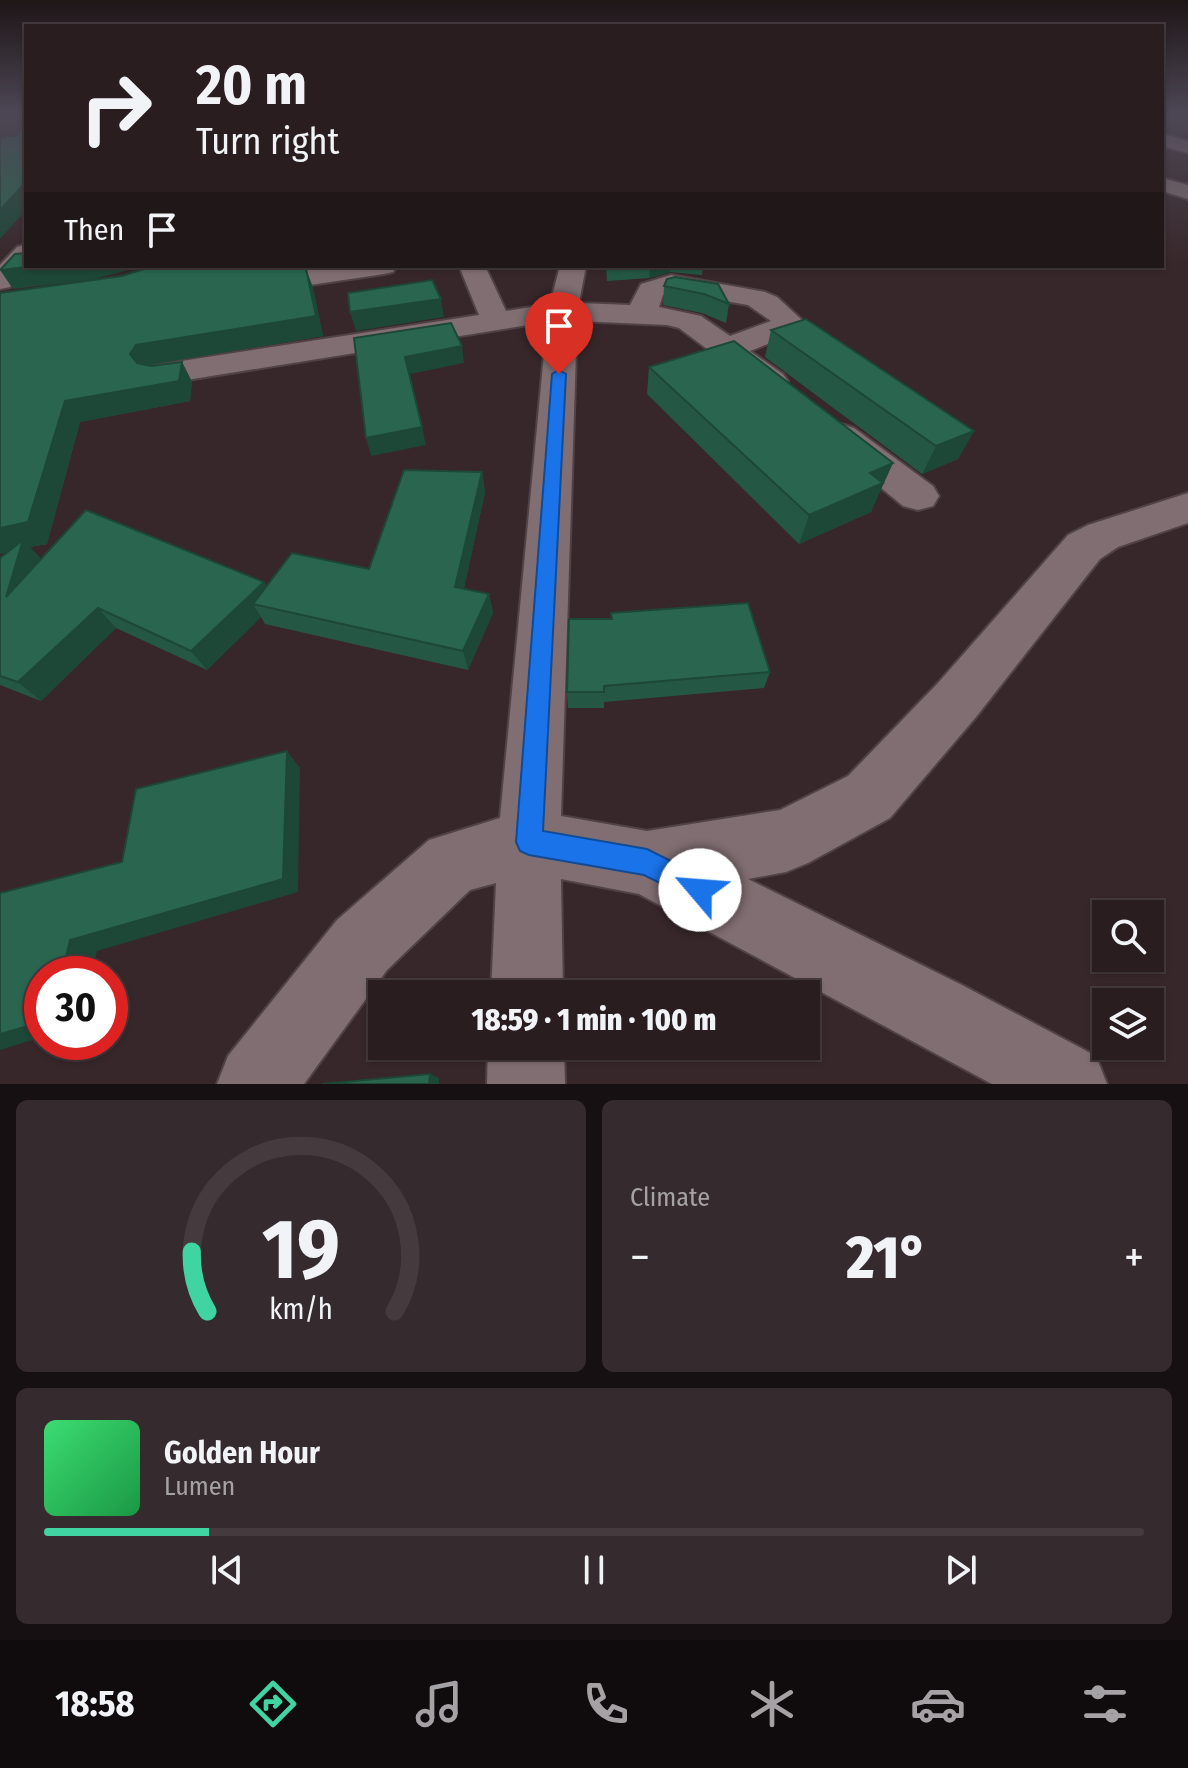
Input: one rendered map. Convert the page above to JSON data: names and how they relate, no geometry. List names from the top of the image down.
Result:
{
  "page": {
    "turn": ["20 m", "Turn right"],
    "then": "Then",
    "limit": "30",
    "trip": "18:59 · 1 min · 100 m",
    "tile": "Climate",
    "heat": ["−", "21°", "+"],
    "song": ["Golden Hour", "Lumen"],
    "tabs": "18:58",
    "gauge": ["19", "km/h"]
  }
}
